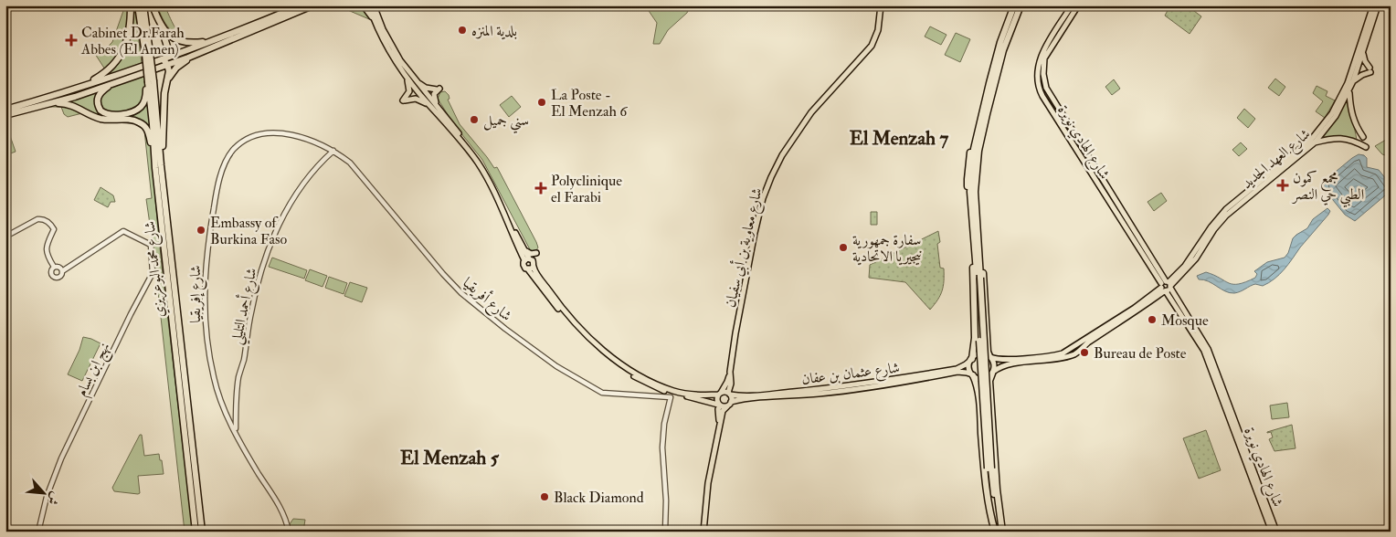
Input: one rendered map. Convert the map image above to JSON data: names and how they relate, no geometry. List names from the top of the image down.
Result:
{
  "streets": {
    "highway": ["شارع محمد البوعزيزي"],
    "main road": [
      "شارع الهادي نويرة",
      "شارع العهد الجديد",
      "شارع معاوية بن أبي سفيان",
      "شارع عثمان بن عفان"
    ],
    "street": [
      "شارع إفريقيا",
      "شارع أفريقيا",
      "شارع أحمد التليلي",
      "نهج ابن بسام"
    ]
  },
  "crossings": [
    ["شارع الهادي نويرة", "شارع العهد الجديد"],
    ["شارع العهد الجديد", "شارع عثمان بن عفان"],
    ["شارع معاوية بن أبي سفيان", "شارع عثمان بن عفان"],
    ["شارع إفريقيا", "شارع أفريقيا"],
    ["شارع إفريقيا", "شارع أحمد التليلي"],
    ["شارع أفريقيا", "شارع أحمد التليلي"]
  ],
  "districts": ["El Menzah 7", "El Menzah 5"],
  "places": {
    "other": [
      "بلدية المنزه",
      "La Poste - El Menzah 6",
      "سني جميل",
      "Embassy of Burkina Faso",
      "سفارة جمهورية نيجيريا الاتحادية",
      "Mosque",
      "Bureau de Poste",
      "Black Diamond"
    ],
    "health": ["Cabinet Dr.Farah Abbes (El Amen)", "مجمع كمون الطبي حي النصر", "Polyclinique el Farabi"]
  },
  "north": "bottom right"
}
